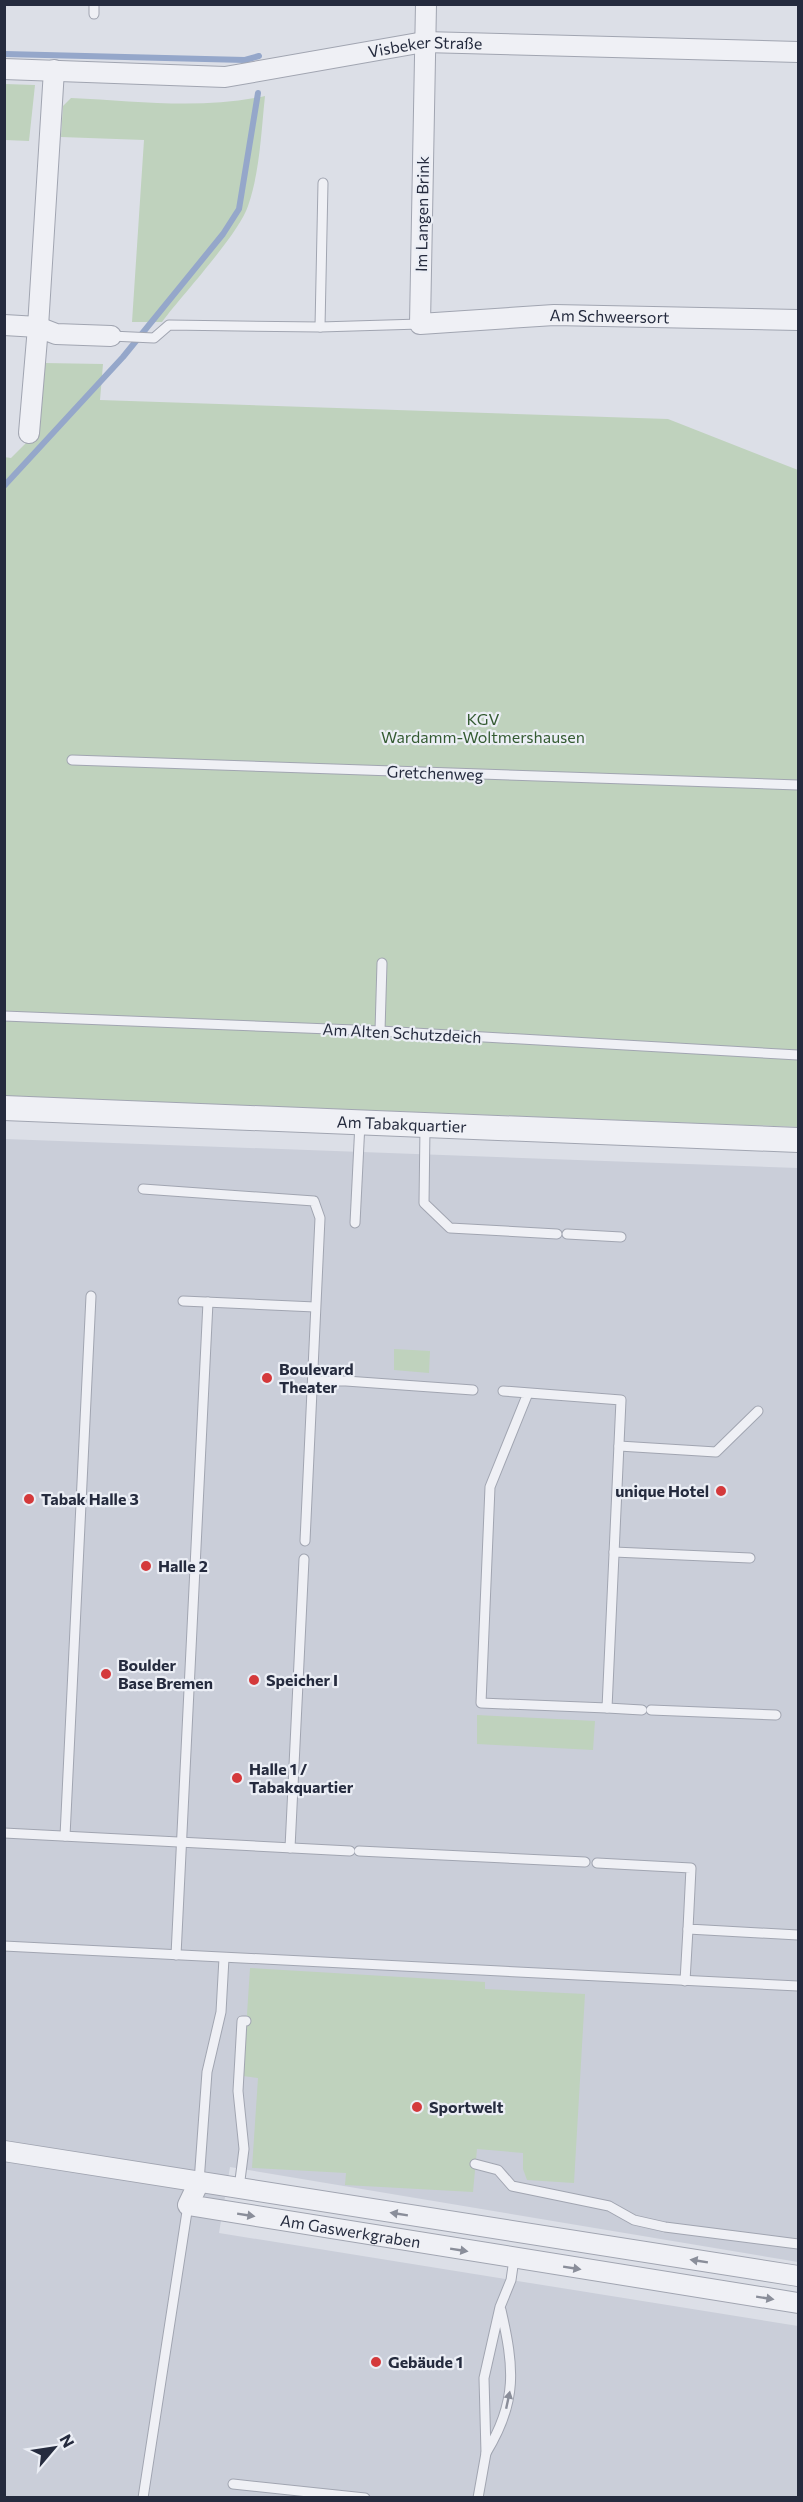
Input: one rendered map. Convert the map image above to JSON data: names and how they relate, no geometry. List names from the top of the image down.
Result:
{
  "streets": {
    "street": [
      "Visbeker Straße",
      "Im Langen Brink",
      "Am Schweersort",
      "Am Tabakquartier",
      "Am Gaswerkgraben"
    ],
    "lane": ["Gretchenweg", "Am Alten Schutzdeich"]
  },
  "crossings": [
    ["Visbeker Straße", "Im Langen Brink"],
    ["Im Langen Brink", "Am Schweersort"]
  ],
  "parks": ["KGV Wardamm-Woltmershausen"],
  "places": [
    "Boulevard Theater",
    "unique Hotel",
    "Tabak Halle 3",
    "Halle 2",
    "Boulder Base Bremen",
    "Speicher I",
    "Halle 1 / Tabakquartier",
    "Sportwelt",
    "Gebäude 1"
  ],
  "north": "top right"
}
